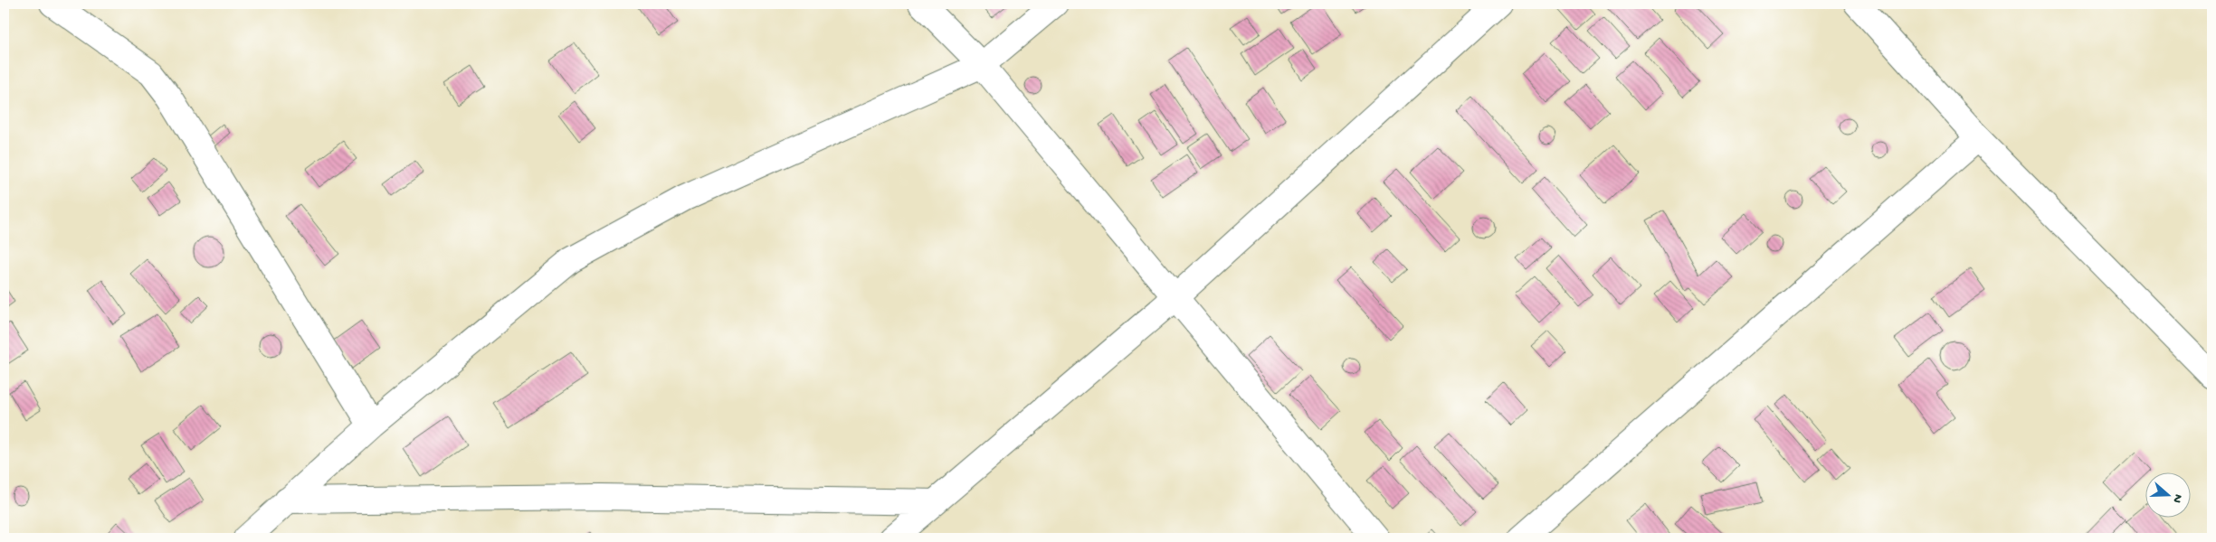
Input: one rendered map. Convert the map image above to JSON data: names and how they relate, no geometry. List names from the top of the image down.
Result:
{
  "north": "right"
}
